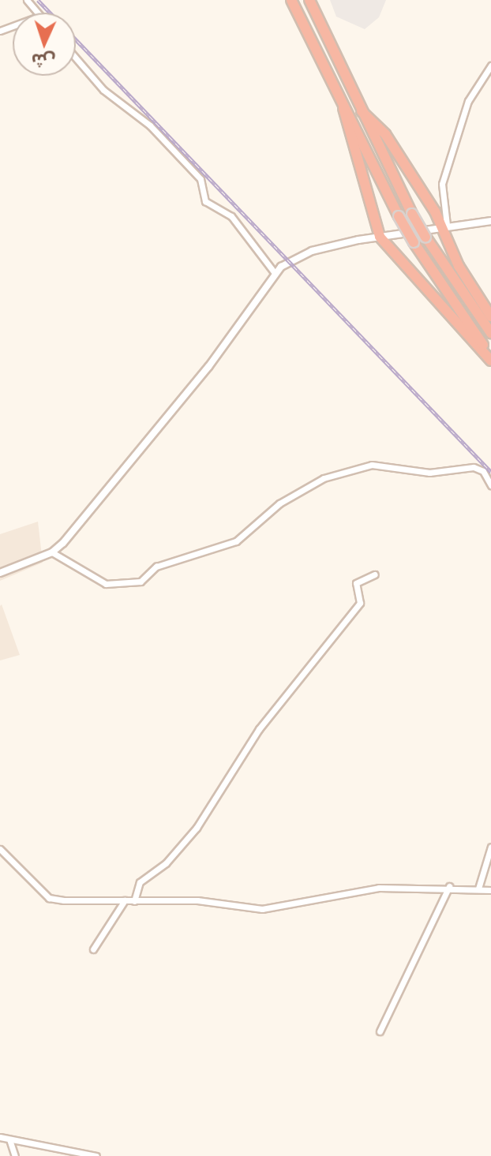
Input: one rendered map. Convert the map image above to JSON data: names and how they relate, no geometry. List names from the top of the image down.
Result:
{
  "north": "bottom"
}
